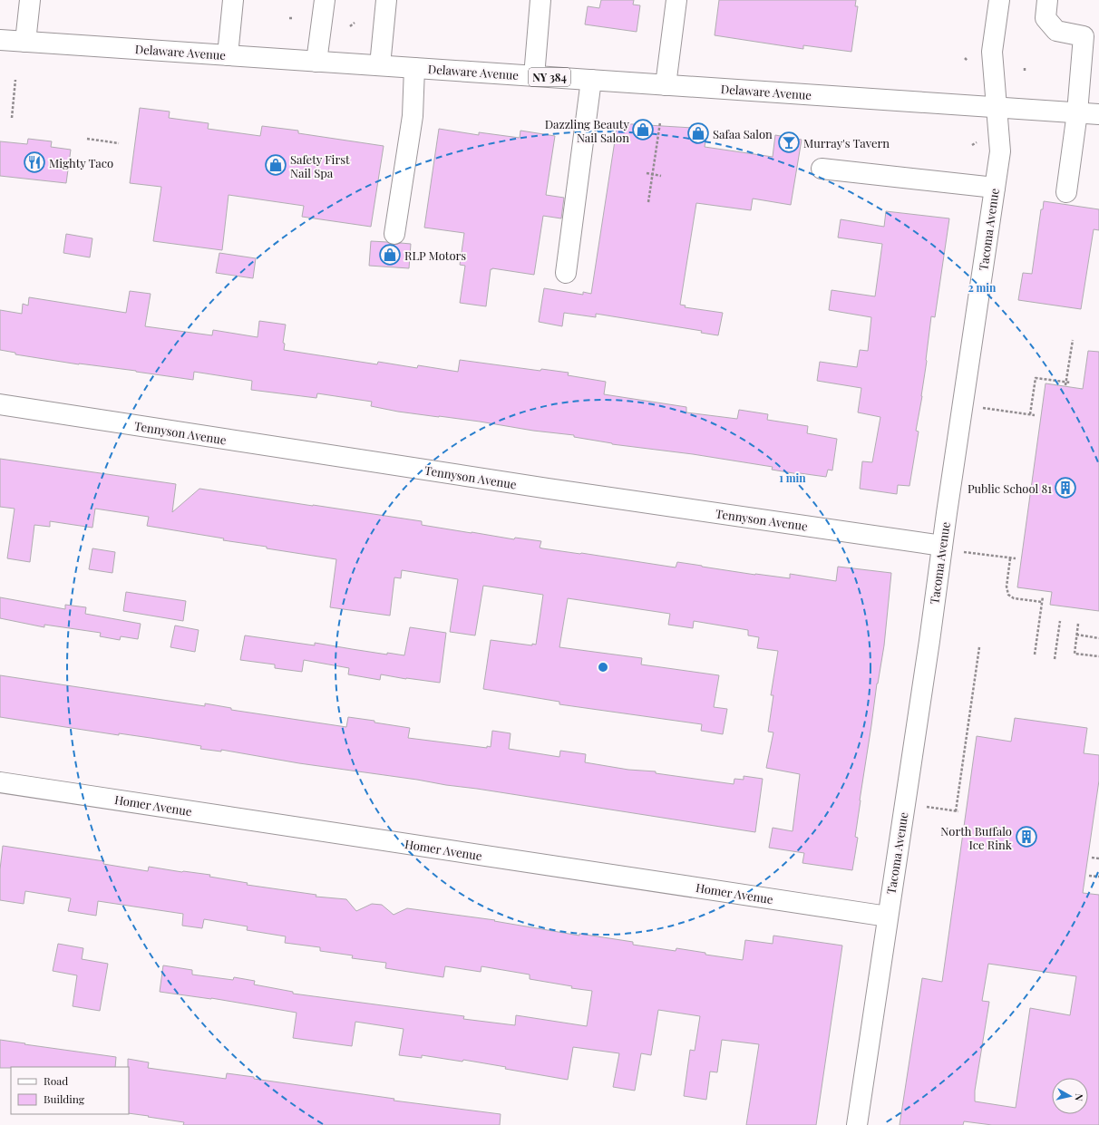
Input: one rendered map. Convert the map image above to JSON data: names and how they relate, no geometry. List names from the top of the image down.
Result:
{
  "streets": {
    "street": [
      "Delaware Avenue",
      "NY 384",
      "Tacoma Avenue",
      "Tennyson Avenue",
      "Homer Avenue"
    ]
  },
  "crossings": [
    ["Delaware Avenue", "Tacoma Avenue"],
    ["Tacoma Avenue", "Tennyson Avenue"],
    ["Tacoma Avenue", "Homer Avenue"]
  ],
  "places": {
    "shop": [
      "Dazzling Beauty Nail Salon",
      "Safaa Salon",
      "Safety First Nail Spa",
      "RLP Motors"
    ],
    "bar": ["Murray's Tavern"],
    "restaurant": ["Mighty Taco"],
    "building": ["Public School 81", "North Buffalo Ice Rink"]
  },
  "legend": ["Road", "Building"],
  "north": "right",
  "rings": ["2 min", "1 min"]
}
